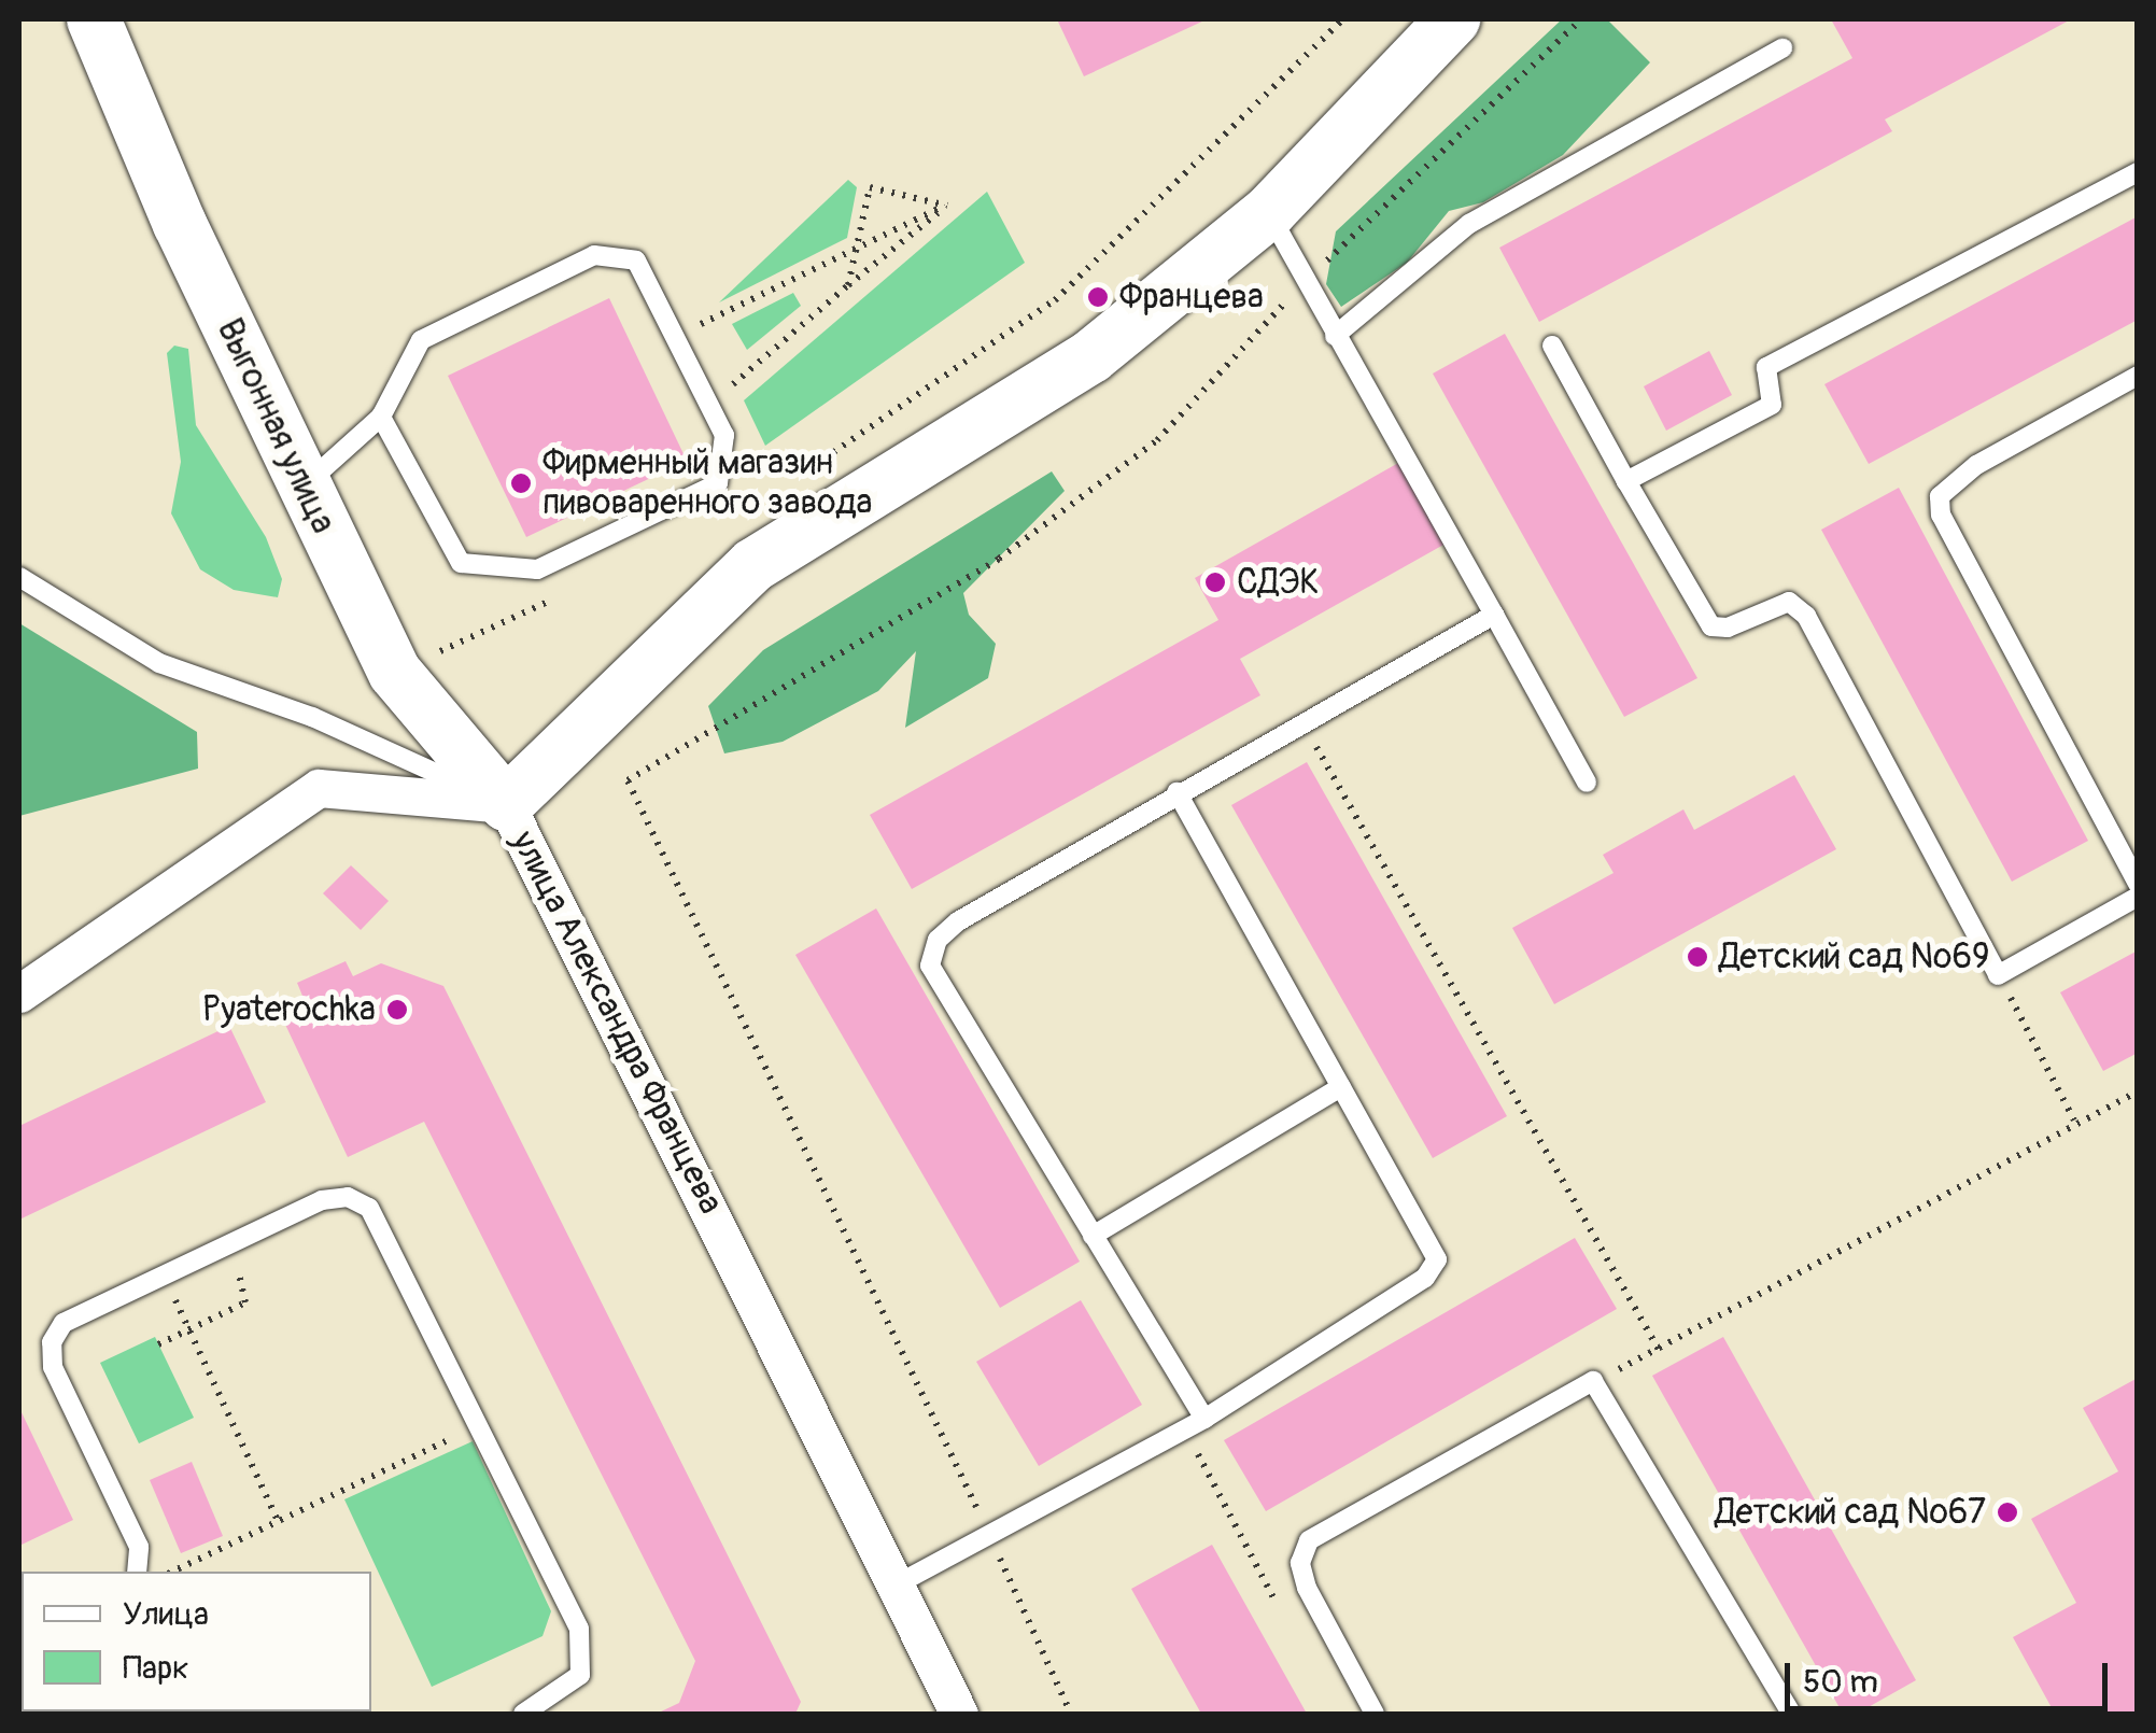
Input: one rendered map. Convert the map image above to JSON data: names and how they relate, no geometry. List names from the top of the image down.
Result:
{
  "streets": {
    "street": ["Выгонная улица", "улица Александра Францева"]
  },
  "crossings": [
    ["Выгонная улица", "улица Александра Францева"]
  ],
  "places": [
    "Францева",
    "Фирменный магазин пивоваренного завода",
    "СДЭК",
    "Детский сад №69",
    "Pyaterochka",
    "Детский сад №67"
  ],
  "legend": ["Улица", "Парк"],
  "scale_bar": "50 m"
}
